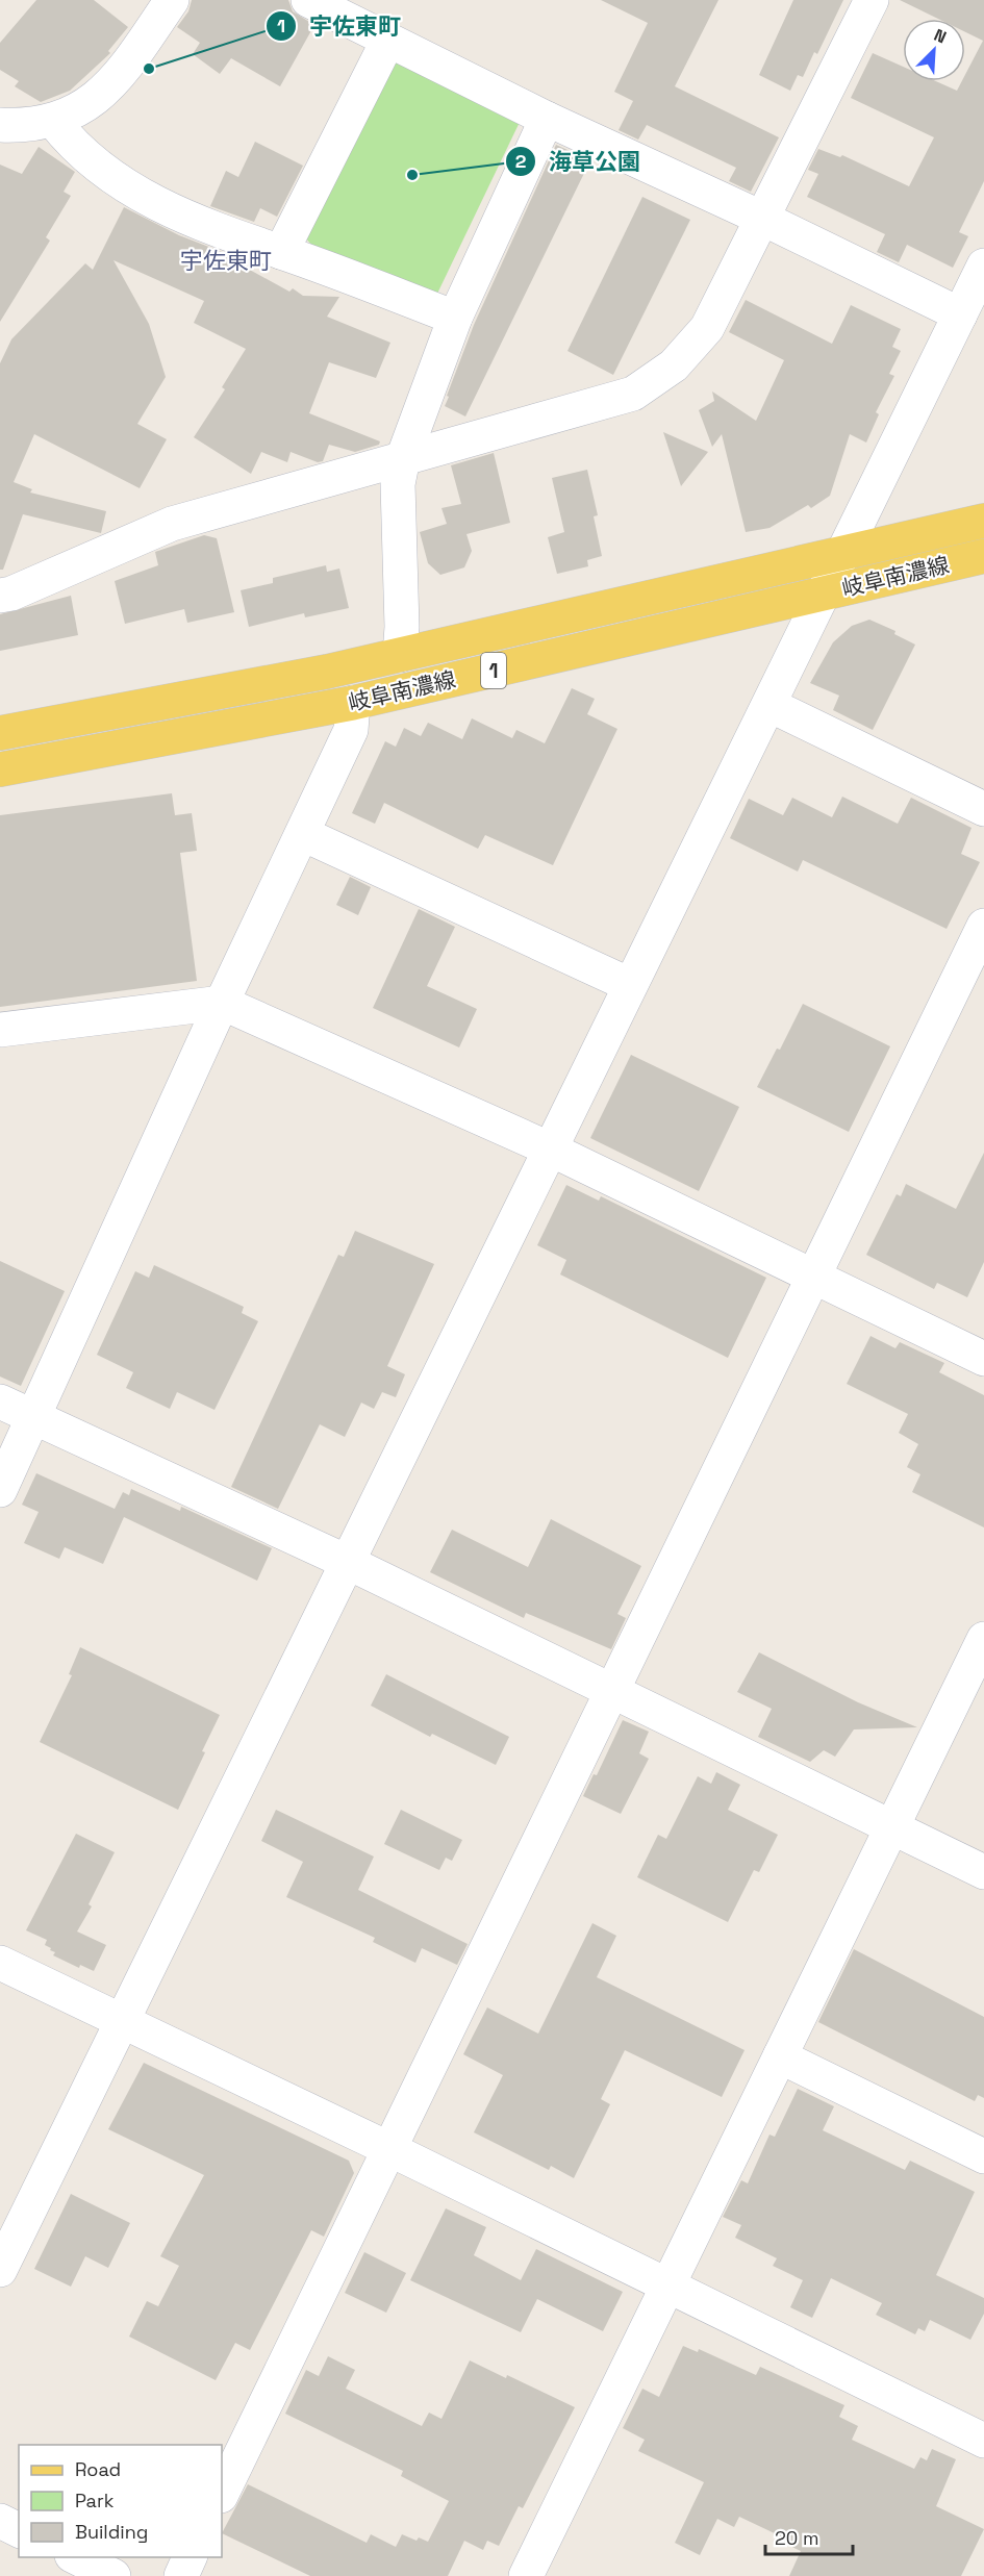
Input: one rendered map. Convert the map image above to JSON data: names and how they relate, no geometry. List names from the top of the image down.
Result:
{
  "streets": {
    "main road": ["岐阜南濃線", "1"]
  },
  "districts": ["宇佐東町"],
  "places": ["宇佐東町", "海草公園"],
  "legend": ["Road", "Park", "Building"],
  "scale_bar": "20 m",
  "north": "top right"
}
